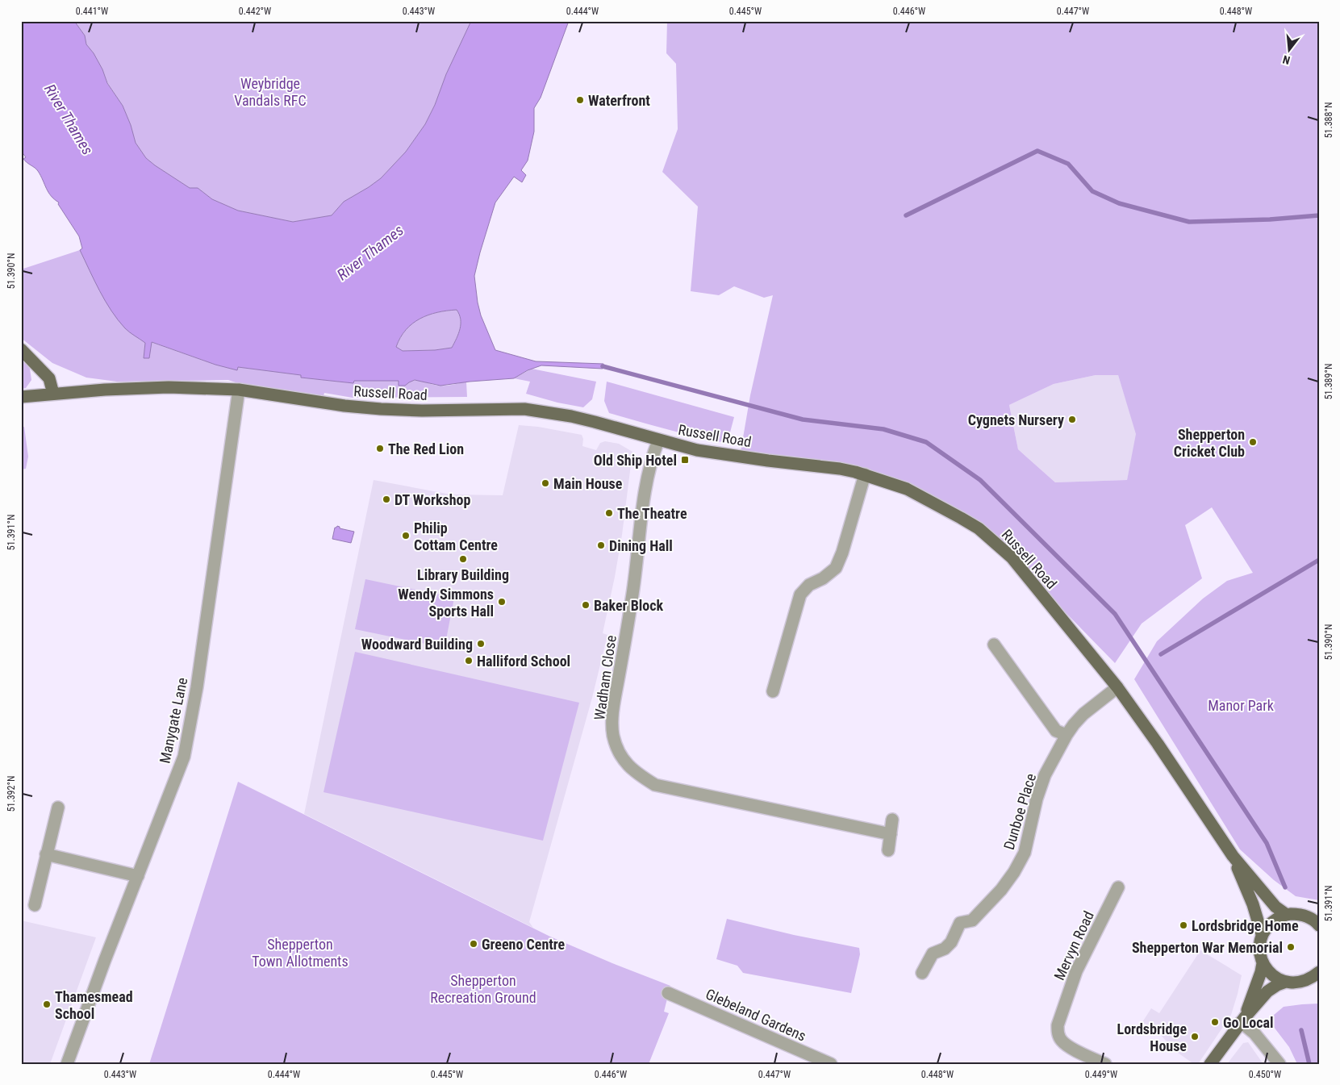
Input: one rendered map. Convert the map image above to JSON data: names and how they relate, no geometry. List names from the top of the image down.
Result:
{
  "streets": {
    "main road": ["Russell Road"],
    "street": [
      "Wadham Close",
      "Manygate Lane",
      "Dunboe Place",
      "Mervyn Road",
      "Glebeland Gardens"
    ]
  },
  "crossings": [
    ["Russell Road", "Wadham Close"],
    ["Russell Road", "Manygate Lane"],
    ["Russell Road", "Dunboe Place"]
  ],
  "water": ["River Thames"],
  "parks": [
    "Weybridge Vandals RFC",
    "Manor Park",
    "Shepperton Town Allotments",
    "Shepperton Recreation Ground"
  ],
  "places": {
    "other": [
      "Waterfront",
      "Cygnets Nursery",
      "Shepperton Cricket Club",
      "The Red Lion",
      "Main House",
      "DT Workshop",
      "The Theatre",
      "Philip Cottam Centre",
      "Dining Hall",
      "Library Building",
      "Wendy Simmons Sports Hall",
      "Baker Block",
      "Woodward Building",
      "Halliford School",
      "Lordsbridge Home",
      "Greeno Centre",
      "Shepperton War Memorial",
      "Thamesmead School",
      "Go Local",
      "Lordsbridge House"
    ],
    "transit": ["Old Ship Hotel"]
  },
  "north": "bottom",
  "coordinates": [
    "0.441°W",
    "0.442°W",
    "0.443°W",
    "0.444°W",
    "0.445°W",
    "0.446°W",
    "0.447°W",
    "0.448°W",
    "51.388°N",
    "51.390°N",
    "51.389°N",
    "51.391°N",
    "51.392°N",
    "0.449°W",
    "0.450°W"
  ]
}
